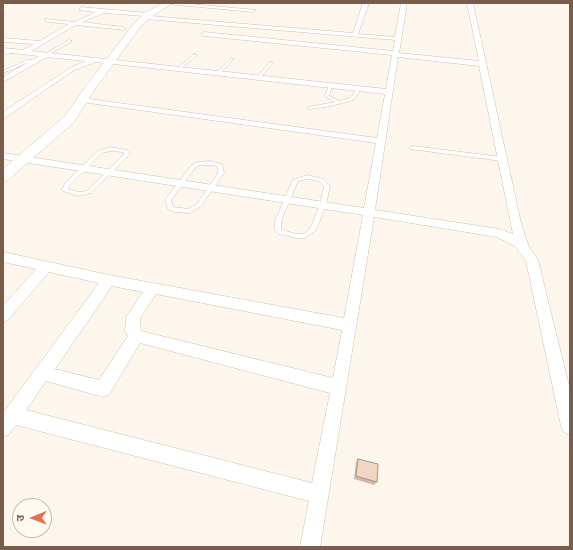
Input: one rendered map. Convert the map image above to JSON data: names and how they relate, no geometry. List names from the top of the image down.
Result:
{
  "north": "left"
}
